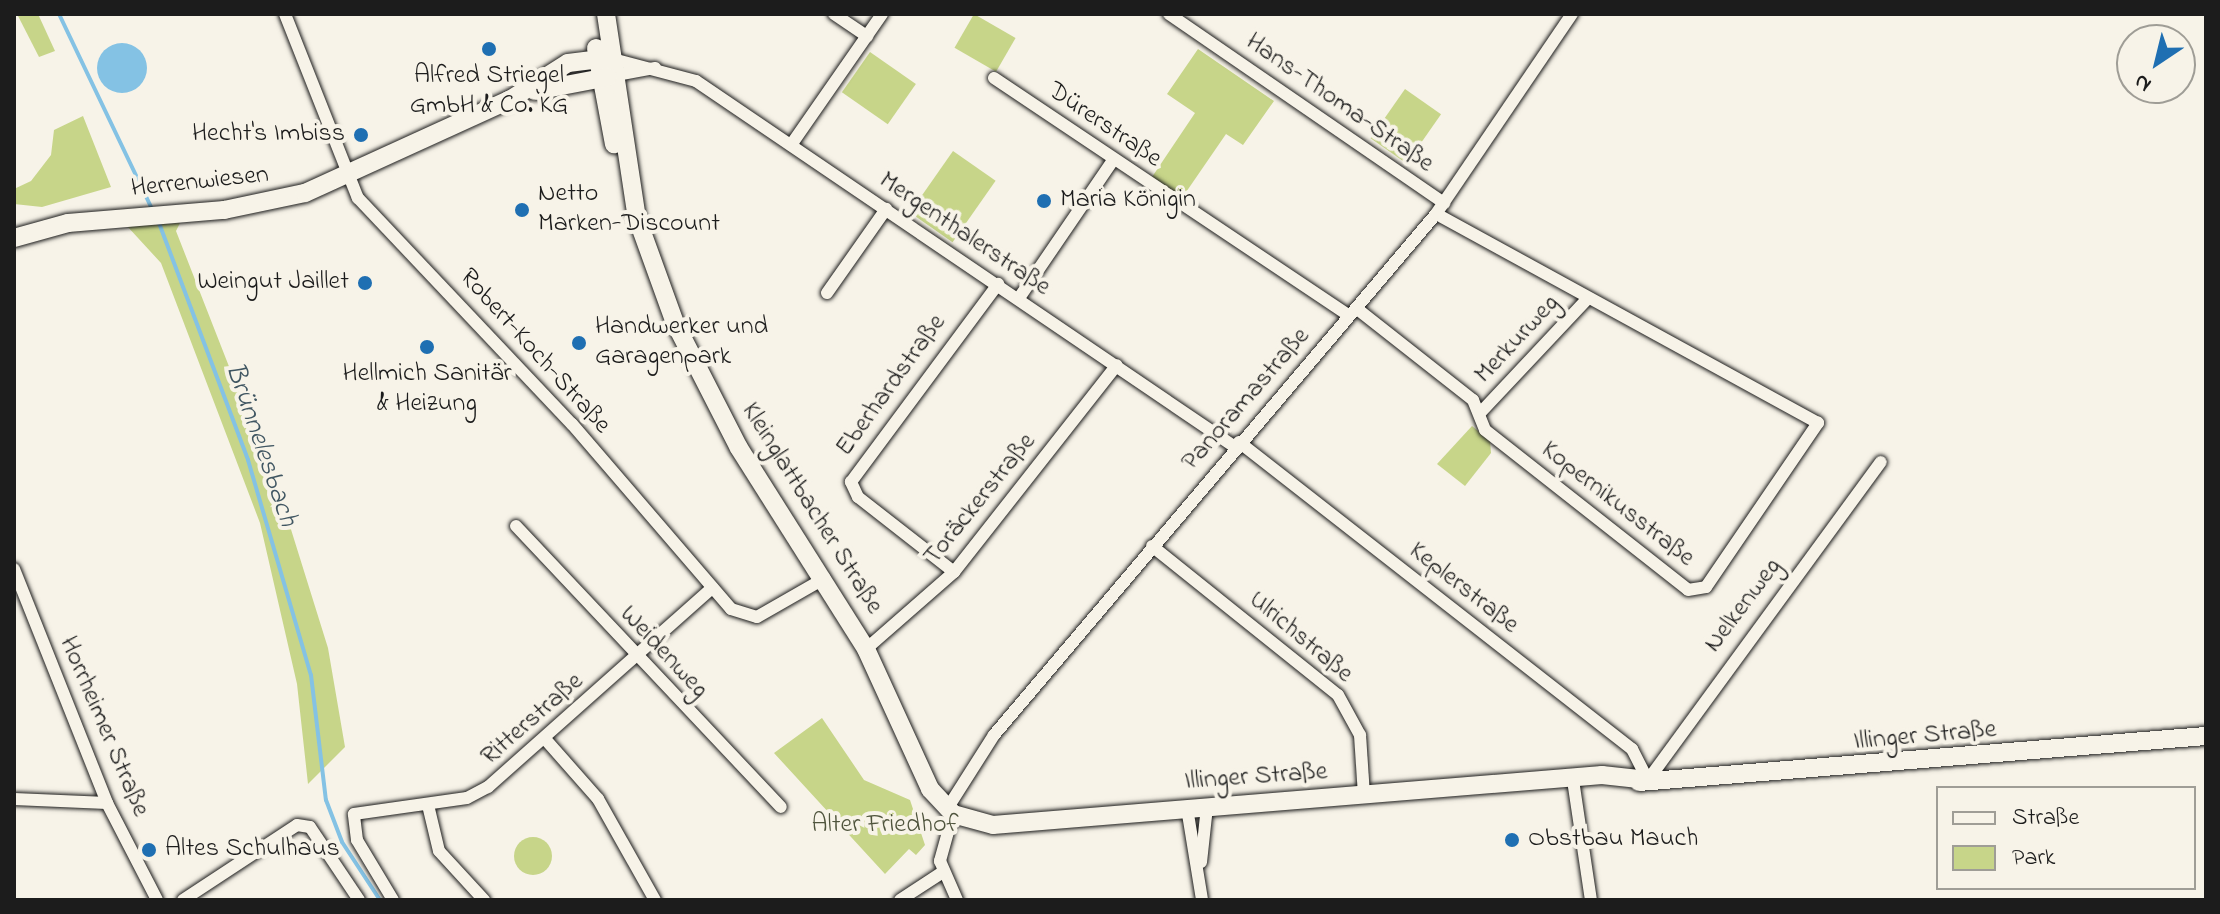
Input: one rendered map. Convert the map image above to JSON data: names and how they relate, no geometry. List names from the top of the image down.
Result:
{
  "streets": {
    "street": [
      "Hans-Thoma-Straße",
      "Dürerstraße",
      "Herrenwiesen",
      "Mergenthalerstraße",
      "Merkurweg",
      "Robert-Koch-Straße",
      "Eberhardstraße",
      "Panoramastraße",
      "Toräckerstraße",
      "Kopernikusstraße",
      "Kleinglattbacher Straße",
      "Keplerstraße",
      "Nelkenweg",
      "Ulrichstraße",
      "Weidenweg",
      "Ritterstraße",
      "Horrheimer Straße",
      "Illinger Straße"
    ]
  },
  "crossings": [
    ["Hans-Thoma-Straße", "Panoramastraße"],
    ["Hans-Thoma-Straße", "Kopernikusstraße"],
    ["Dürerstraße", "Panoramastraße"],
    ["Dürerstraße", "Kopernikusstraße"],
    ["Herrenwiesen", "Mergenthalerstraße"],
    ["Herrenwiesen", "Robert-Koch-Straße"],
    ["Herrenwiesen", "Kleinglattbacher Straße"],
    ["Mergenthalerstraße", "Eberhardstraße"],
    ["Mergenthalerstraße", "Panoramastraße"],
    ["Mergenthalerstraße", "Toräckerstraße"],
    ["Mergenthalerstraße", "Kleinglattbacher Straße"],
    ["Mergenthalerstraße", "Keplerstraße"],
    ["Merkurweg", "Kopernikusstraße"],
    ["Robert-Koch-Straße", "Kleinglattbacher Straße"],
    ["Robert-Koch-Straße", "Ritterstraße"],
    ["Eberhardstraße", "Toräckerstraße"],
    ["Panoramastraße", "Kopernikusstraße"],
    ["Panoramastraße", "Kleinglattbacher Straße"],
    ["Panoramastraße", "Keplerstraße"],
    ["Panoramastraße", "Ulrichstraße"],
    ["Panoramastraße", "Illinger Straße"],
    ["Toräckerstraße", "Kleinglattbacher Straße"],
    ["Kleinglattbacher Straße", "Illinger Straße"],
    ["Keplerstraße", "Nelkenweg"],
    ["Keplerstraße", "Illinger Straße"],
    ["Nelkenweg", "Illinger Straße"],
    ["Ulrichstraße", "Illinger Straße"],
    ["Weidenweg", "Ritterstraße"]
  ],
  "water": ["Brünnelesbach"],
  "parks": ["Alter Friedhof"],
  "places": [
    "Alfred Striegel GmbH & Co. KG",
    "Hecht's Imbiss",
    "Maria Königin",
    "Netto Marken-Discount",
    "Weingut Jaillet",
    "Handwerker und Garagenpark",
    "Hellmich Sanitär & Heizung",
    "Obstbau Mauch",
    "Altes Schulhaus"
  ],
  "legend": ["Straße", "Park"],
  "north": "bottom left"
}
